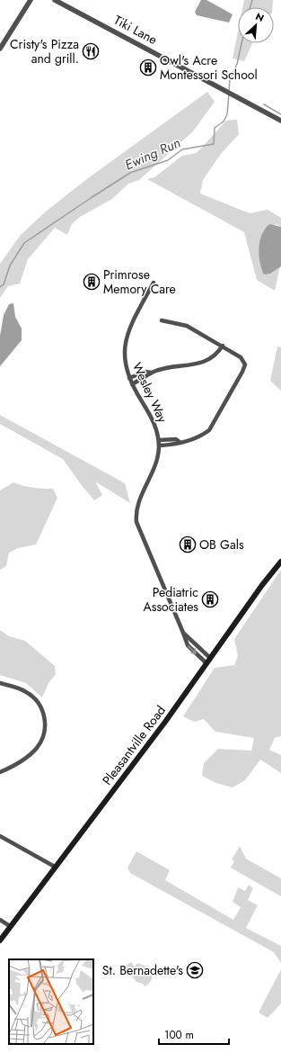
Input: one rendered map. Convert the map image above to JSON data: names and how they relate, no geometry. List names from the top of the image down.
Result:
{
  "streets": {
    "main road": ["Pleasantville Road"],
    "street": ["Tiki Lane", "Wesley Way"]
  },
  "crossings": [
    ["Wesley Way", "Pleasantville Road"]
  ],
  "water": ["Ewing Run"],
  "places": {
    "restaurant": ["Cristy's Pizza and grill."],
    "building": [
      "Owl's Acre Montessori School",
      "Primrose Memory Care",
      "OB Gals",
      "Pediatric Associates"
    ],
    "school or university": ["St. Bernadette's"]
  },
  "scale_bar": "100 m",
  "north": "top right"
}
